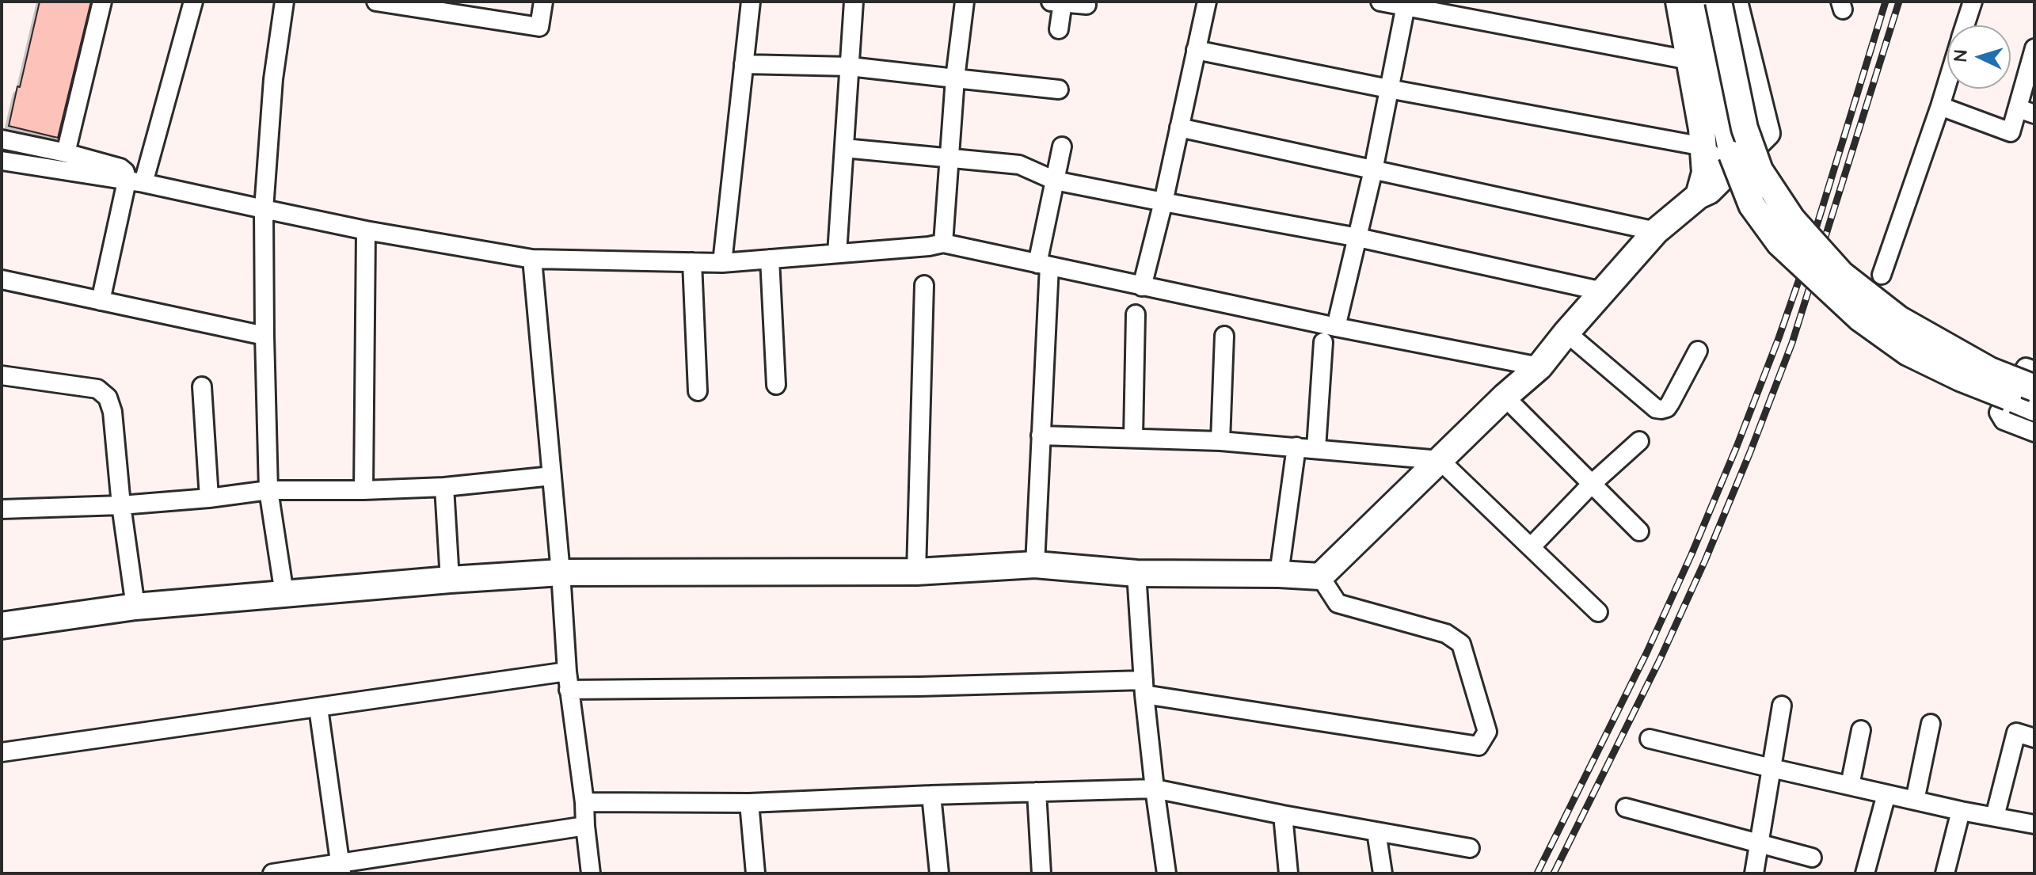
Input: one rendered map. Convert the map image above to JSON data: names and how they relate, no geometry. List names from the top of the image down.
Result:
{
  "north": "left"
}
